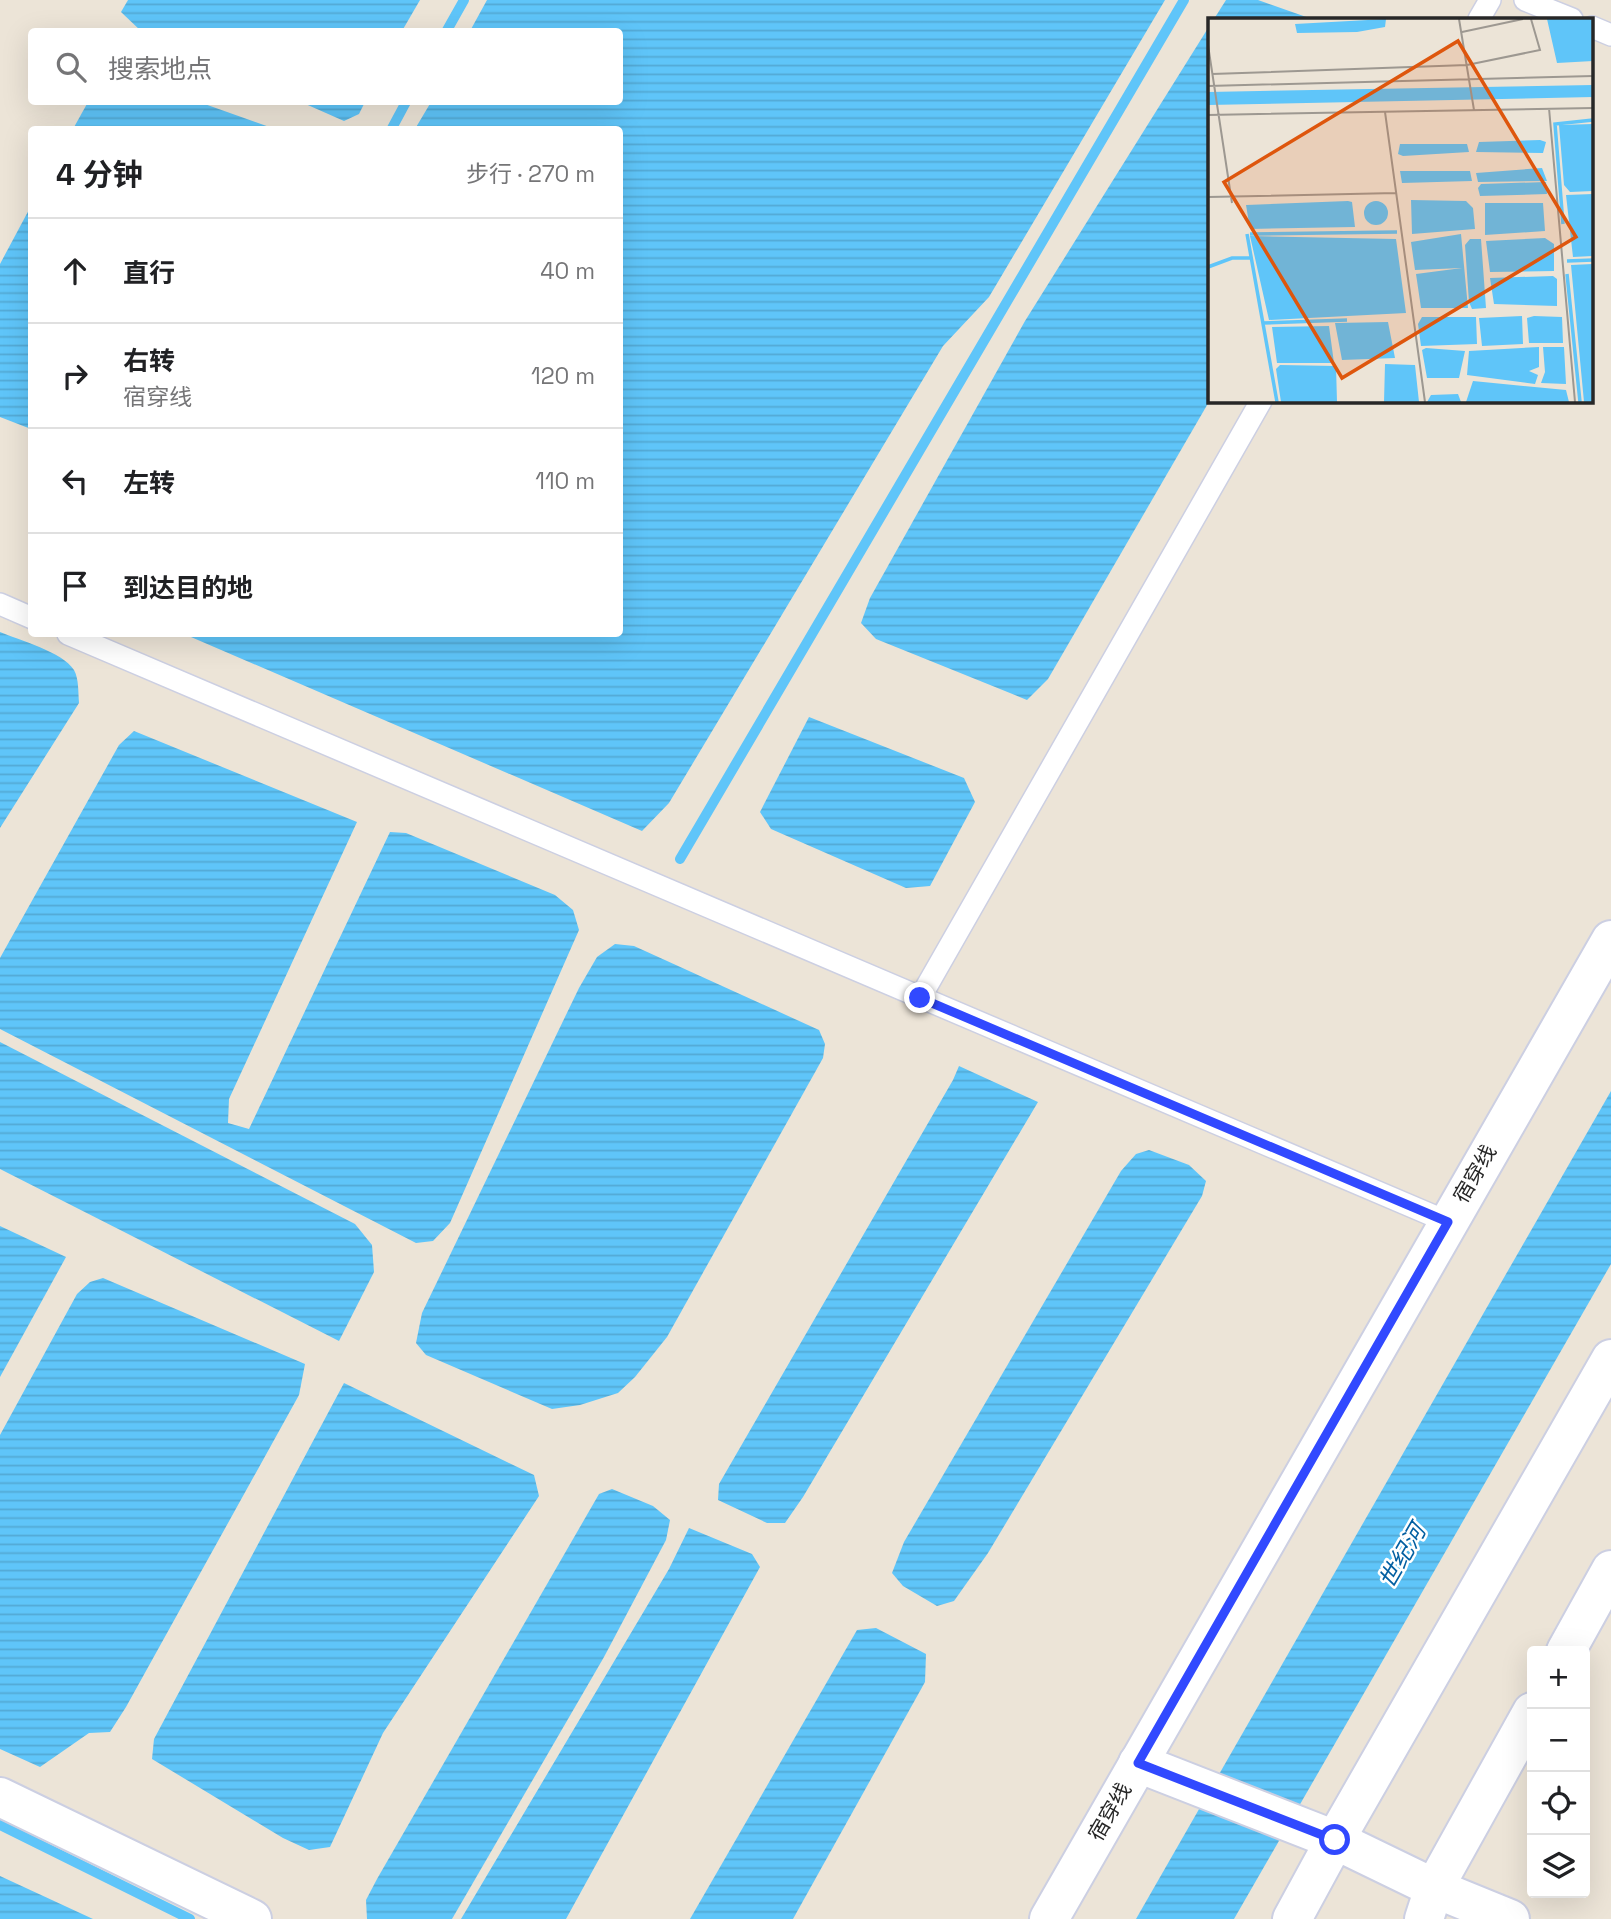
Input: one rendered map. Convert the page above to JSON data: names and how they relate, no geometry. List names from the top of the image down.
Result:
{
  "streets": {
    "street": ["宿穿线"]
  },
  "water": ["世纪河"],
  "page": {
    "search": "搜索地点",
    "heading": ["4 分钟", "步行 · 270 m"],
    "list": [
      ["直行", "40 m"],
      ["右转", "宿穿线", "120 m"],
      ["左转", "110 m"],
      "到达目的地"
    ],
    "map_buttons": ["+", "−"]
  }
}
